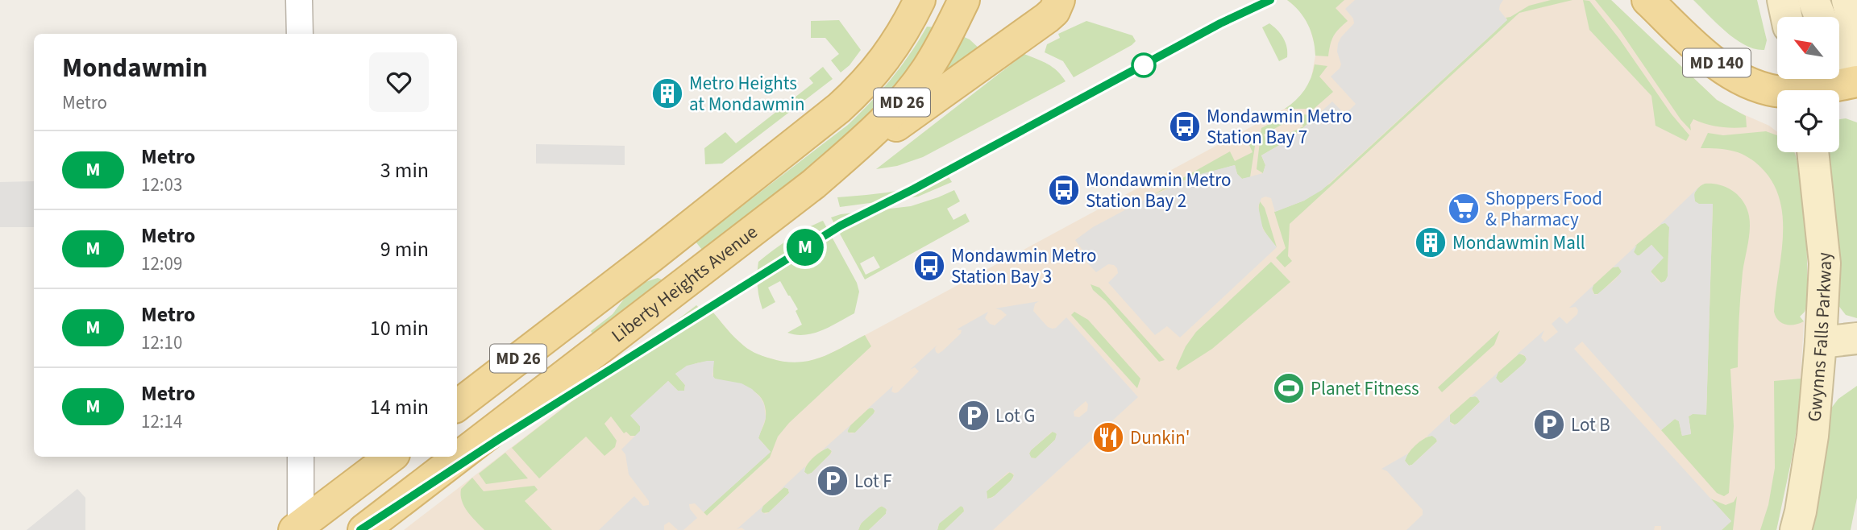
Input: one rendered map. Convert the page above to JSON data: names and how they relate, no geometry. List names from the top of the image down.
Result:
{
  "streets": {
    "main road": [
      "MD 140",
      "MD 26",
      "Liberty Heights Avenue",
      "Gwynns Falls Parkway"
    ]
  },
  "places": {
    "building": ["Metro Heights at Mondawmin", "Mondawmin Mall"],
    "bus stop": ["Mondawmin Metro Station Bay 7", "Mondawmin Metro Station Bay 2", "Mondawmin Metro Station Bay 3"],
    "supermarket": ["Shoppers Food & Pharmacy"],
    "sports": ["Planet Fitness"],
    "parking": ["Lot G", "Lot B", "Lot F"],
    "restaurant": ["Dunkin'"]
  },
  "lines": ["metro line M"],
  "north": "top left",
  "page": {
    "on_map": "M",
    "heading": ["Mondawmin", "Metro"],
    "list": [
      {
        "mark": "M",
        "name": "Metro",
        "note": "12:03",
        "value": "3 min"
      },
      {
        "mark": "M",
        "name": "Metro",
        "note": "12:09",
        "value": "9 min"
      },
      {
        "mark": "M",
        "name": "Metro",
        "note": "12:10",
        "value": "10 min"
      },
      {
        "mark": "M",
        "name": "Metro",
        "note": "12:14",
        "value": "14 min"
      }
    ]
  }
}
